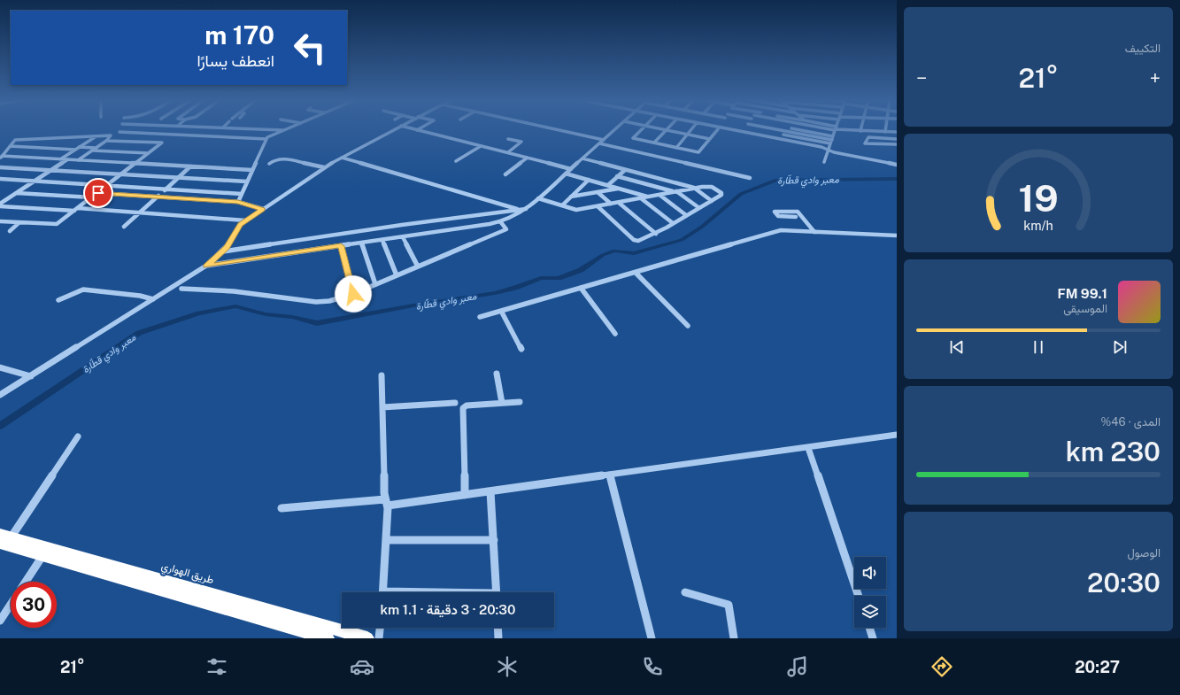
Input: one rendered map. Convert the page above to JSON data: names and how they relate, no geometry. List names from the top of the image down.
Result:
{
  "streets": {
    "highway": ["طريق الهواري"]
  },
  "water": ["معبر وادي قطّارة"],
  "page": {
    "tile": [
      "التكييف",
      ["المدى · 46%", "230 km"],
      ["الوصول", "20:30"]
    ],
    "turn": ["170 m", "انعطف يسارًا"],
    "heat": ["−", "21°", "+"],
    "song": ["99.1 FM", "الموسيقى"],
    "limit": "30",
    "trip": "20:30 · 3 دقيقة · 1.1 km",
    "tabs": ["20:27", "21°"],
    "gauge": ["19", "km/h"]
  }
}
